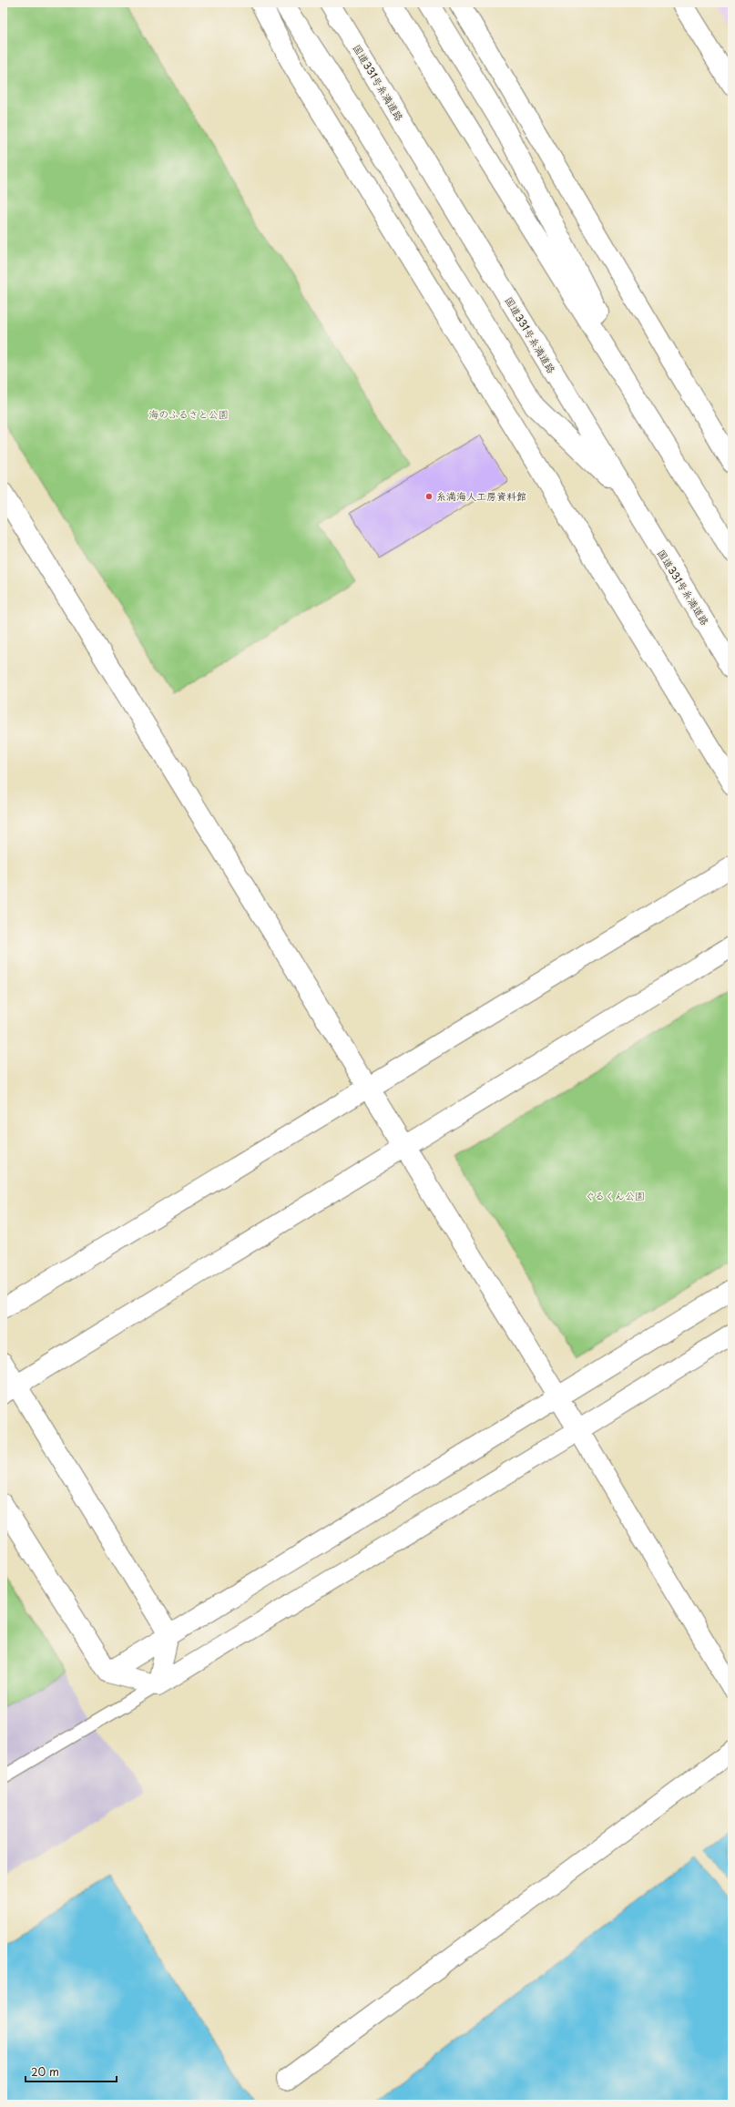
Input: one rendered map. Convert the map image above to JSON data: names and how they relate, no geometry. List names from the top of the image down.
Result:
{
  "streets": {
    "main road": ["国道331号糸満道路"]
  },
  "parks": ["海のふるさと公園", "ぐるくん公園"],
  "places": ["糸満海人工房資料館"],
  "scale_bar": "20 m"
}
